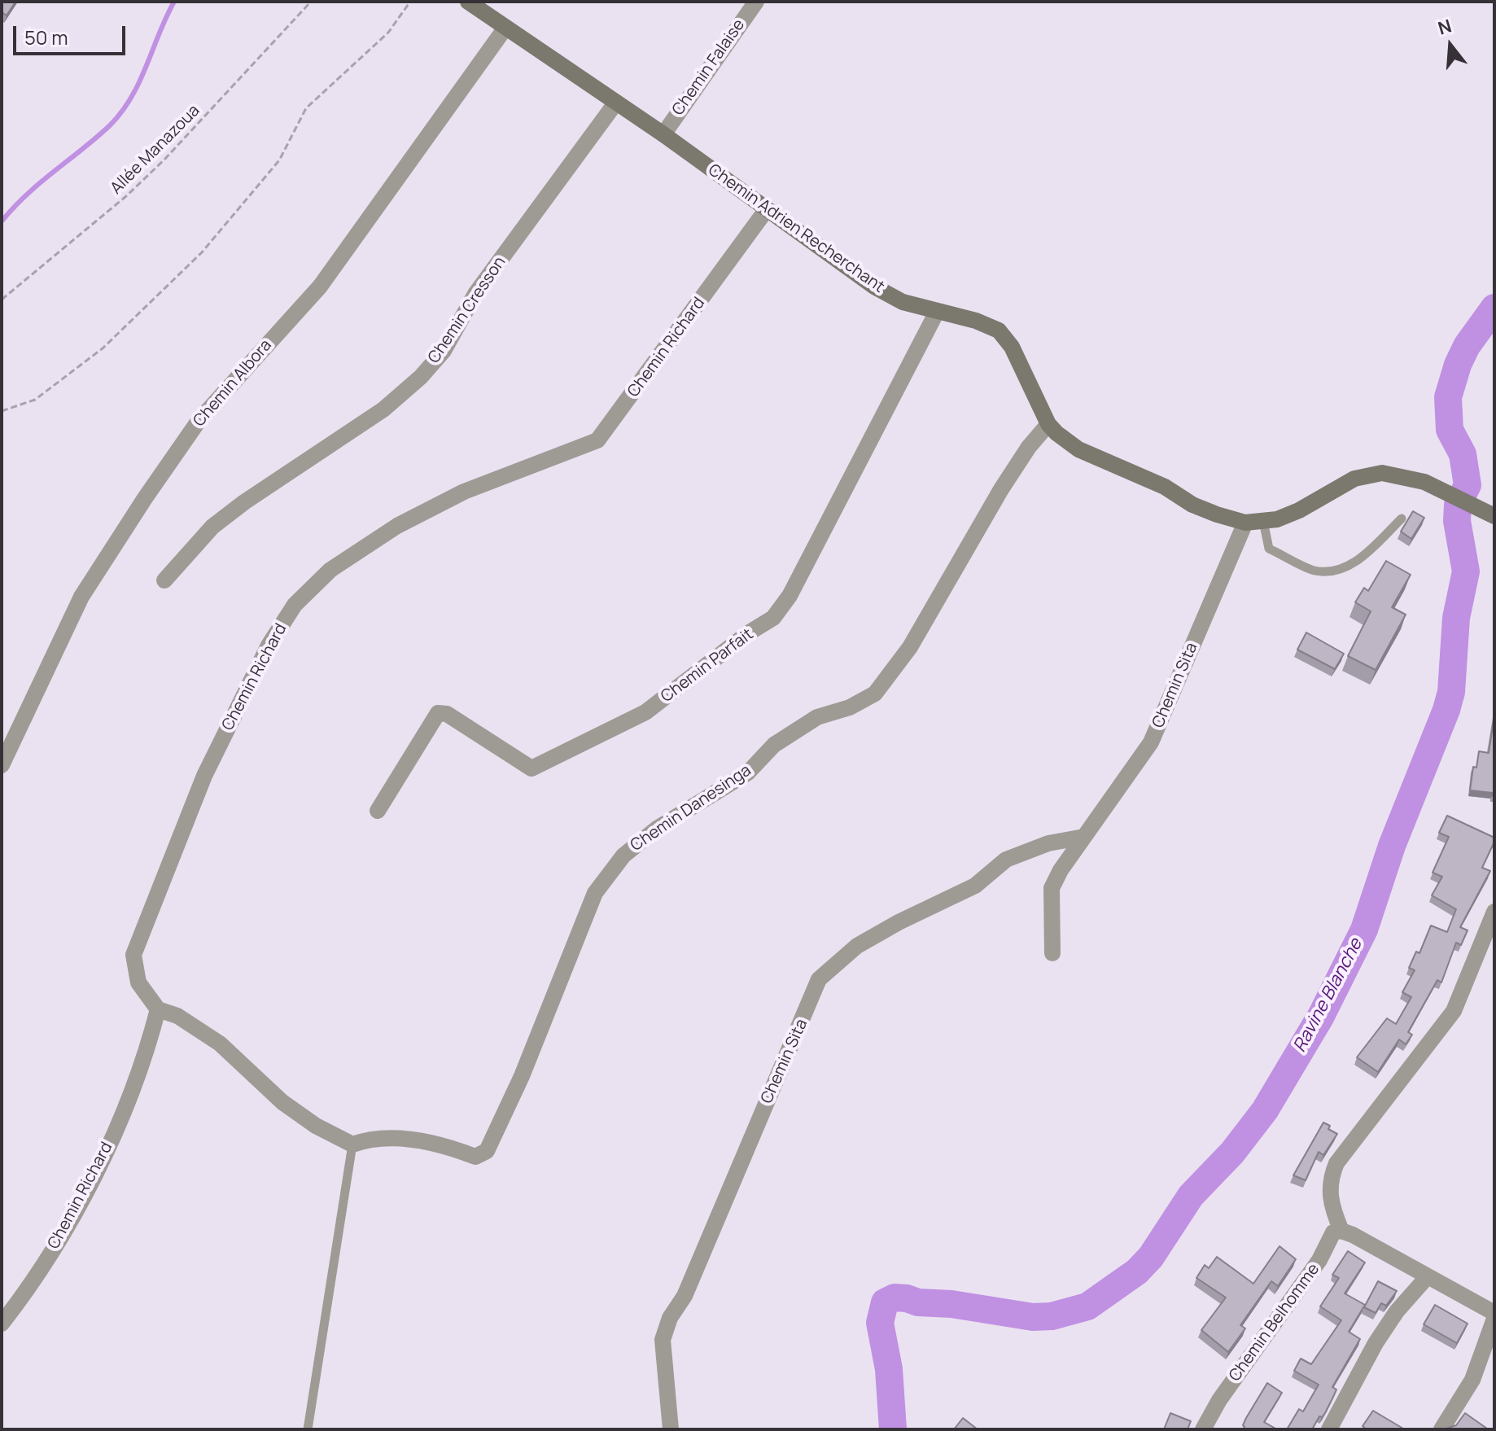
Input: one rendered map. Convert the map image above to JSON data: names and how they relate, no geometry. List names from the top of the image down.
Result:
{
  "streets": {
    "main road": ["Chemin Adrien Recherchant"],
    "street": [
      "Chemin Falaise",
      "Chemin Cresson",
      "Chemin Richard",
      "Chemin Albora",
      "Chemin Parfait",
      "Chemin Sita",
      "Chemin Danesinga",
      "Chemin Belhomme"
    ],
    "path": ["Allée Manazoua"]
  },
  "crossings": [
    ["Chemin Falaise", "Chemin Adrien Recherchant"],
    ["Chemin Adrien Recherchant", "Chemin Cresson"],
    ["Chemin Adrien Recherchant", "Chemin Richard"],
    ["Chemin Adrien Recherchant", "Chemin Albora"],
    ["Chemin Adrien Recherchant", "Chemin Parfait"],
    ["Chemin Adrien Recherchant", "Chemin Sita"],
    ["Chemin Adrien Recherchant", "Chemin Danesinga"]
  ],
  "water": ["Ravine Blanche"],
  "scale_bar": "50 m",
  "north": "top"
}
